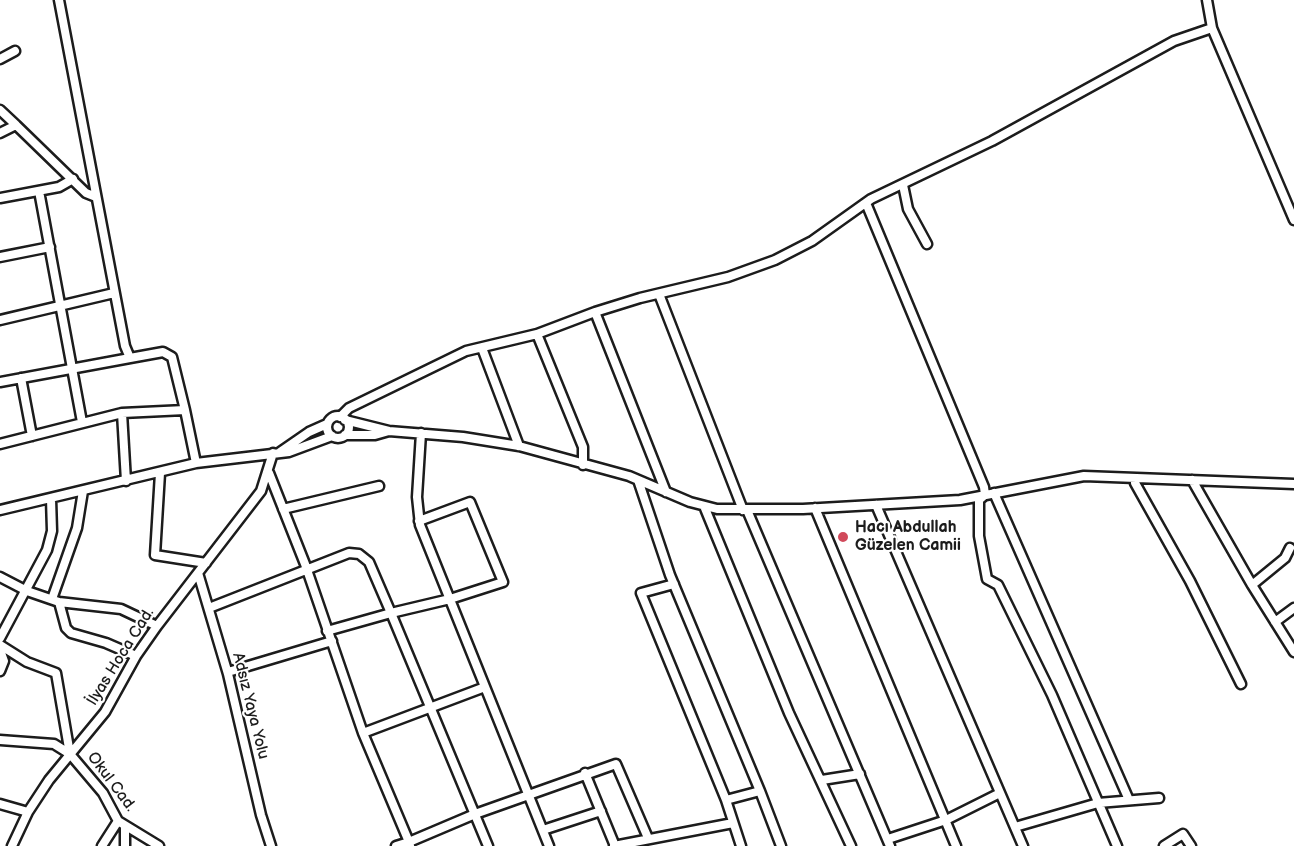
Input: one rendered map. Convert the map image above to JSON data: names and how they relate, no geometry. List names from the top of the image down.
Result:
{
  "streets": {
    "street": ["İlyas Hoca Cad.", "Adsız Yaya Yolu", "Okul Cad."]
  },
  "crossings": [
    ["İlyas Hoca Cad.", "Adsız Yaya Yolu"],
    ["İlyas Hoca Cad.", "Okul Cad."]
  ],
  "places": ["Hacı Abdullah Güzelen Camii"]
}
